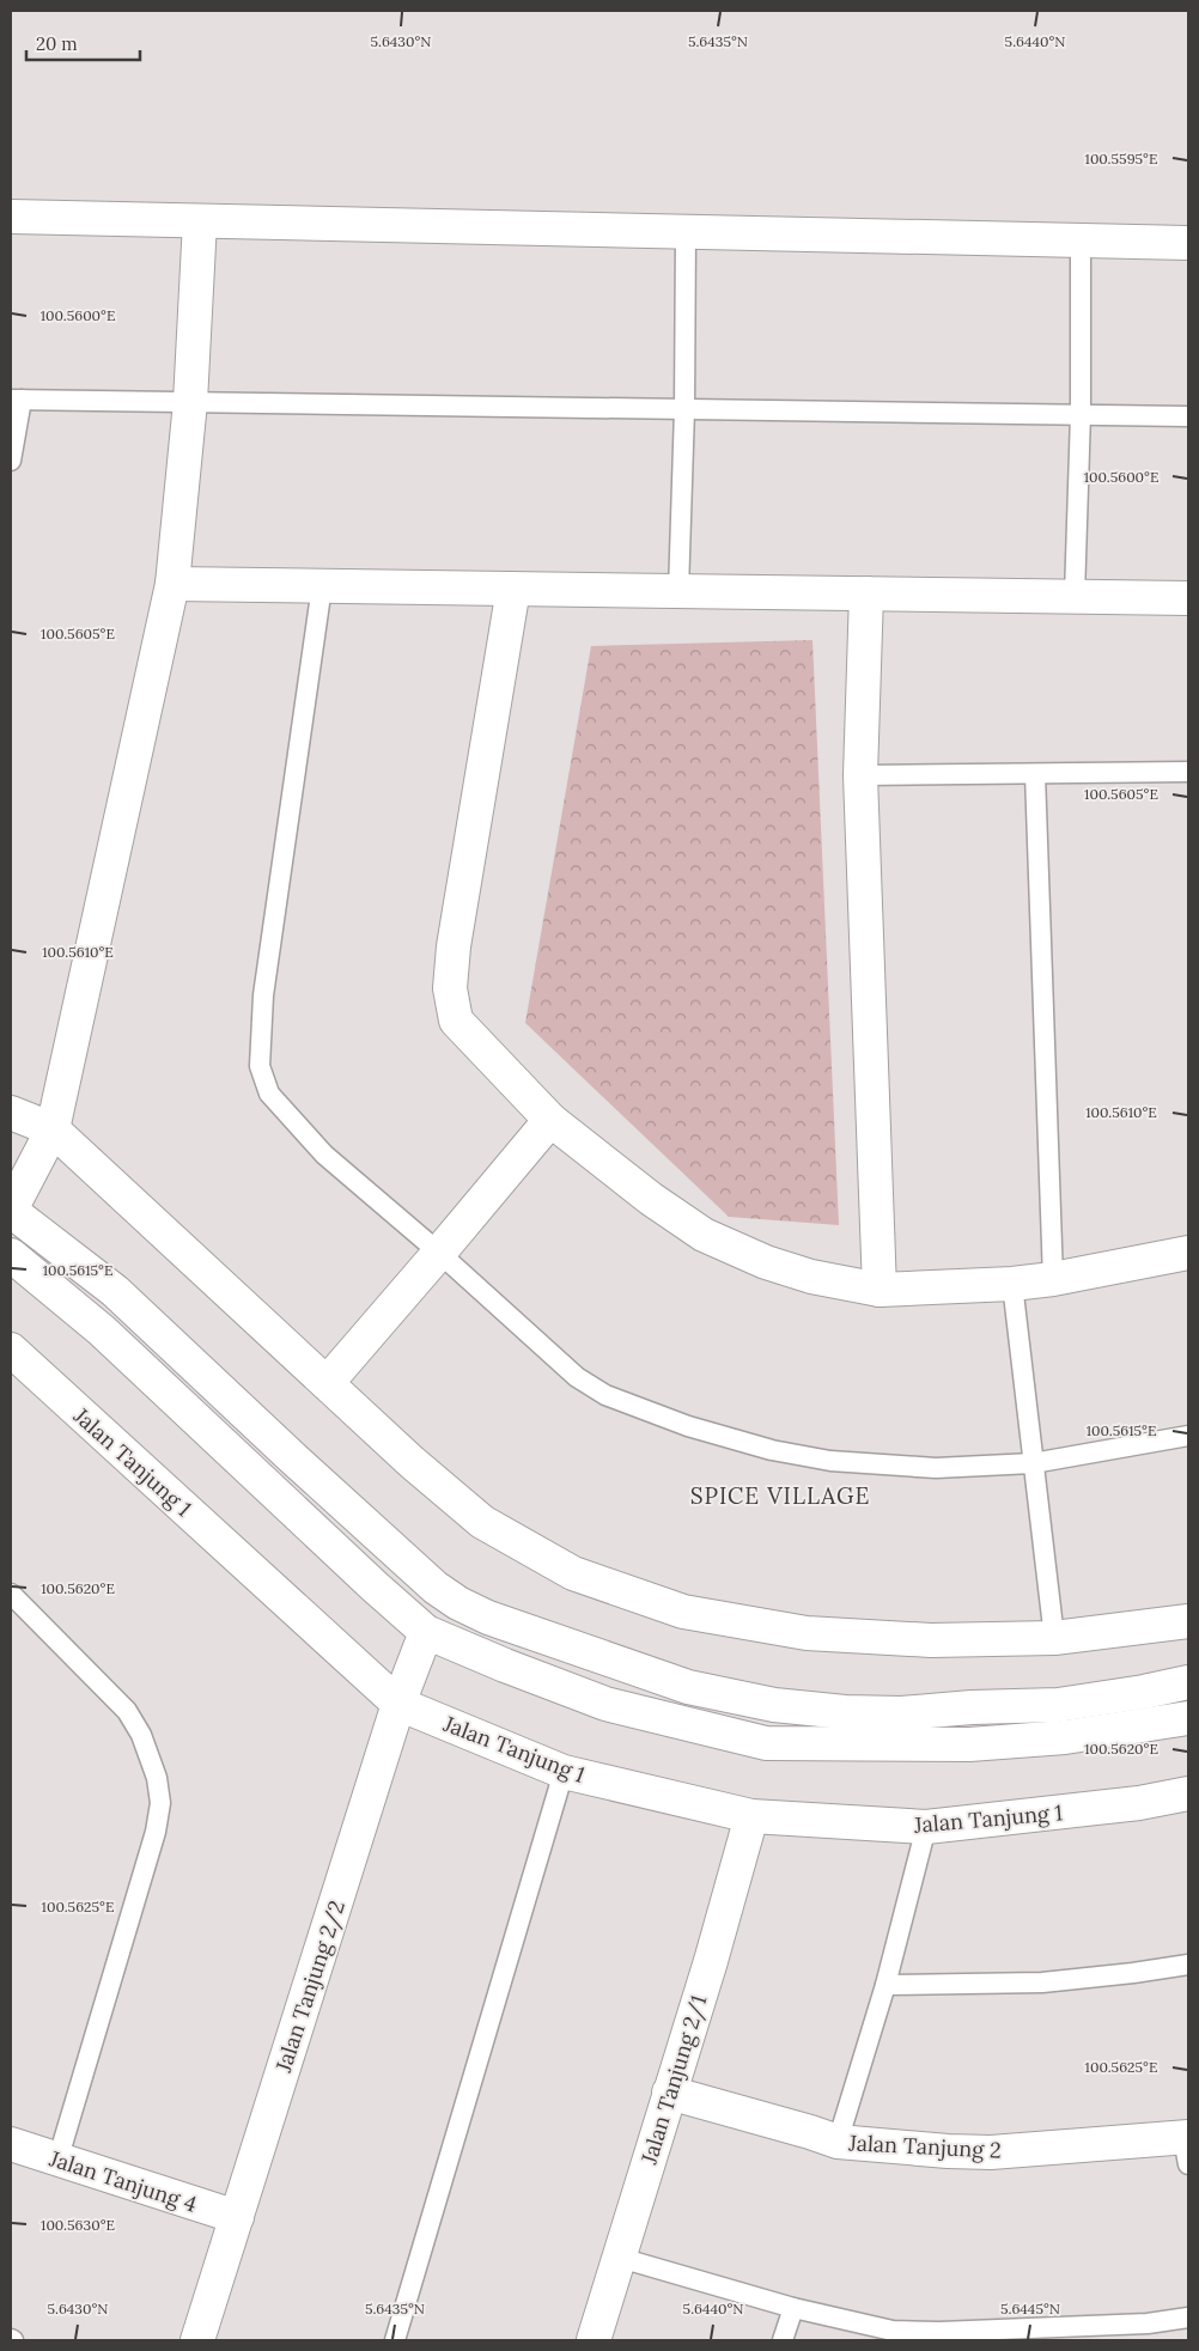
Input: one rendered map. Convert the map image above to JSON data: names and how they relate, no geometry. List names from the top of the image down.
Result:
{
  "streets": {
    "street": [
      "Jalan Tanjung 1",
      "Jalan Tanjung 2/2",
      "Jalan Tanjung 2/1",
      "Jalan Tanjung 2",
      "Jalan Tanjung 4"
    ]
  },
  "crossings": [
    ["Jalan Tanjung 1", "Jalan Tanjung 2/2"],
    ["Jalan Tanjung 1", "Jalan Tanjung 2/1"],
    ["Jalan Tanjung 2/2", "Jalan Tanjung 4"],
    ["Jalan Tanjung 2/1", "Jalan Tanjung 2"]
  ],
  "districts": ["SPICE VILLAGE"],
  "scale_bar": "20 m",
  "coordinates": [
    "5.6430°N",
    "5.6435°N",
    "5.6440°N",
    "100.5595°E",
    "100.5600°E",
    "100.5605°E",
    "100.5610°E",
    "100.5615°E",
    "100.5620°E",
    "100.5625°E",
    "100.5630°E",
    "5.6445°N"
  ]
}
